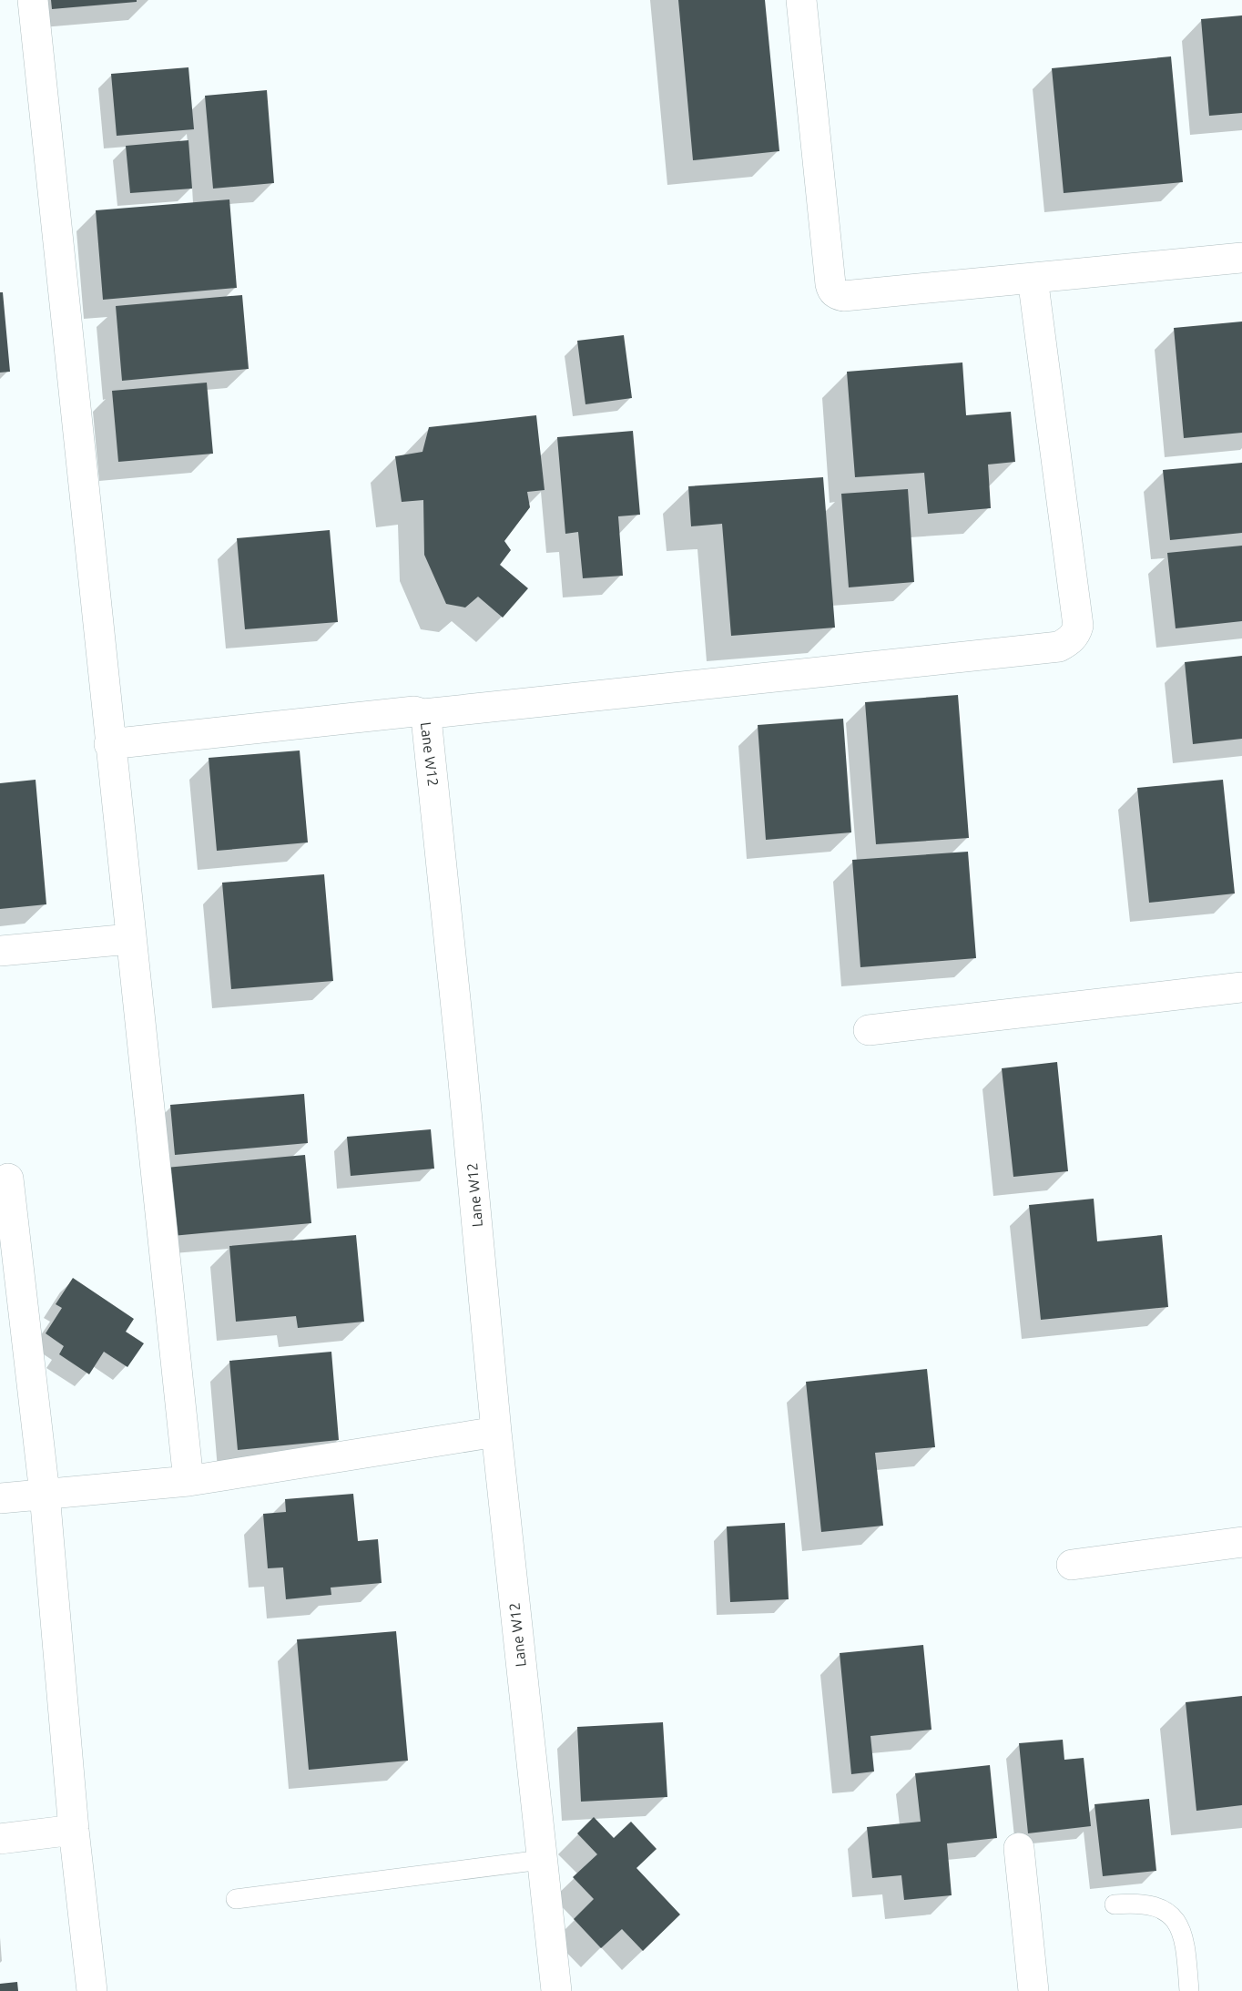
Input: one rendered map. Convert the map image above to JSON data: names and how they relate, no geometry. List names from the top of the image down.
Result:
{
  "streets": {
    "street": ["Lane W12"]
  }
}
